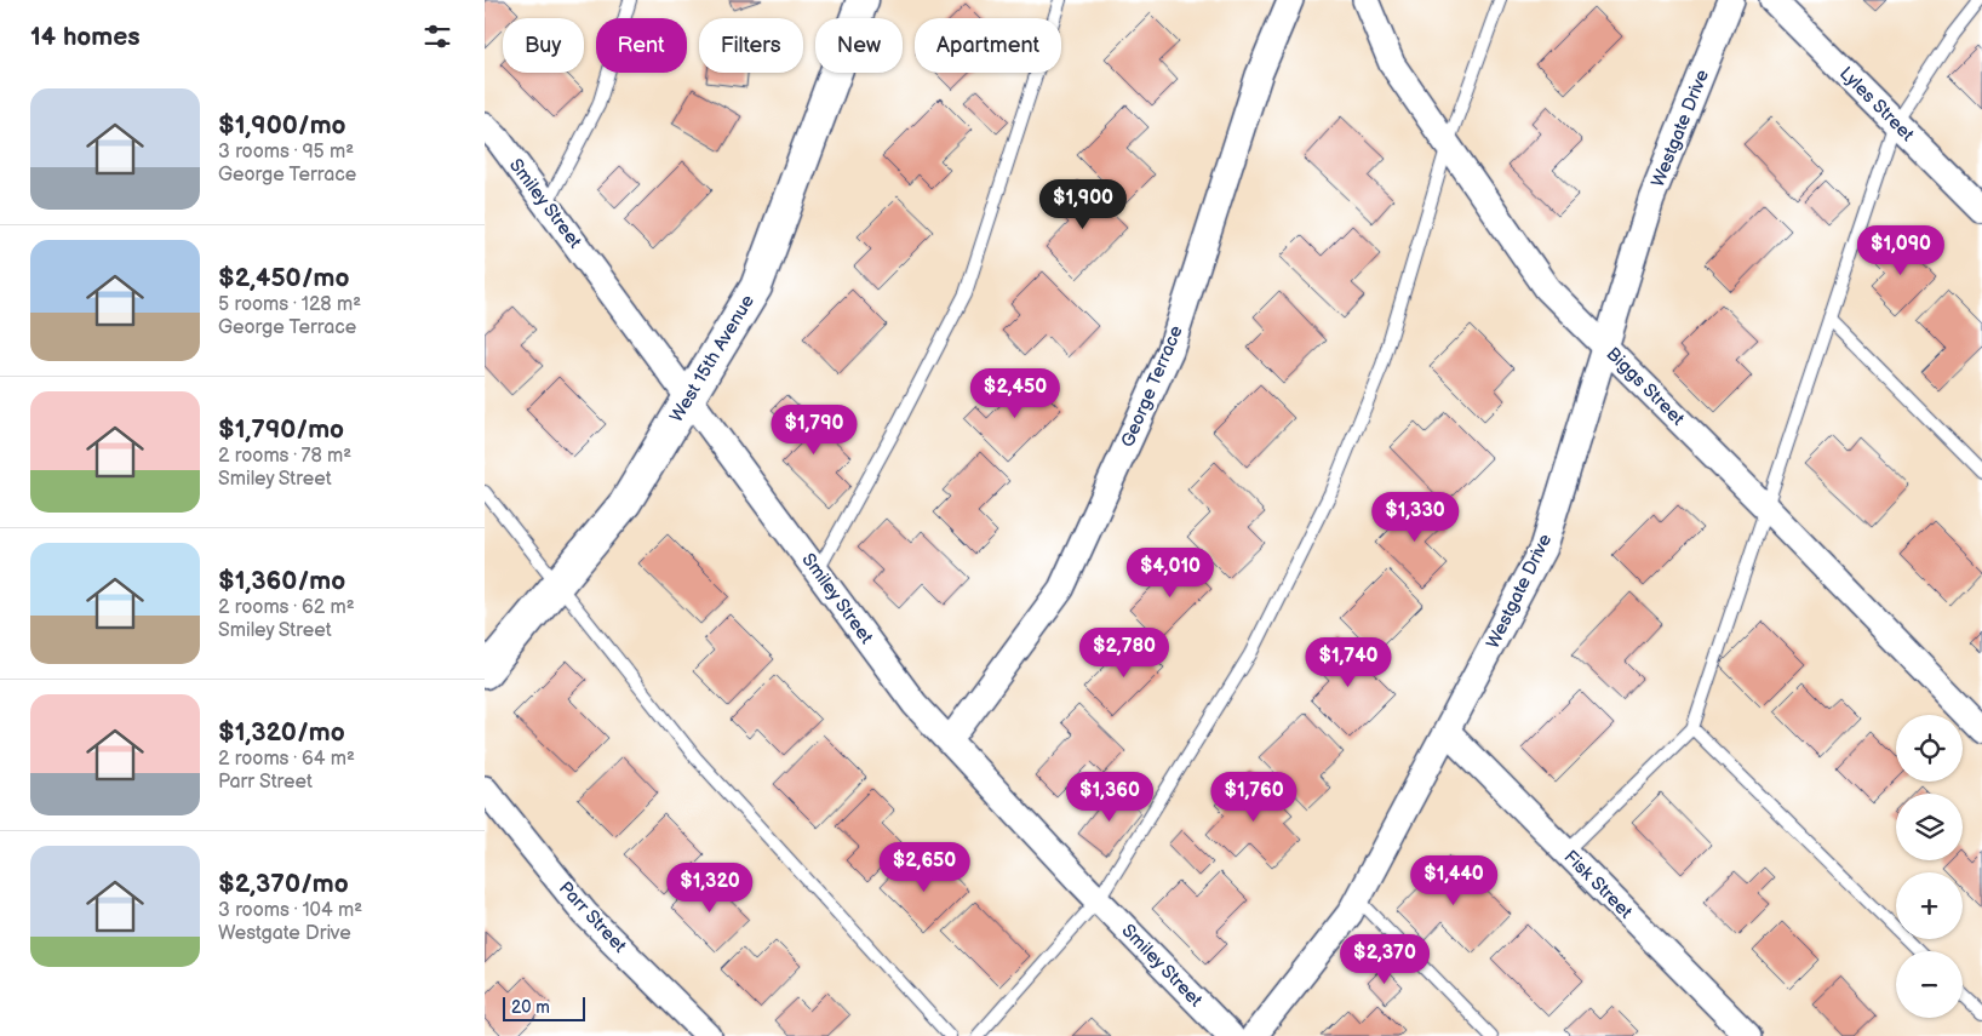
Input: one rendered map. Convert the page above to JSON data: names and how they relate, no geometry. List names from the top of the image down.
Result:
{
  "streets": {
    "street": [
      "Lyles Street",
      "Westgate Drive",
      "Smiley Street",
      "West 15th Avenue",
      "George Terrace",
      "Biggs Street",
      "Fisk Street",
      "Parr Street"
    ]
  },
  "crossings": [
    ["Westgate Drive", "Biggs Street"],
    ["Westgate Drive", "Fisk Street"],
    ["Smiley Street", "West 15th Avenue"],
    ["Smiley Street", "George Terrace"]
  ],
  "scale_bar": "20 m",
  "page": {
    "heading": "14 homes",
    "chip": [
      "Buy",
      "Rent",
      "Filters",
      "New",
      "Apartment"
    ],
    "list": [
      {
        "name": "$1,900/mo",
        "note": "3 rooms · 95 m² · George Terrace"
      },
      {
        "name": "$2,450/mo",
        "note": "5 rooms · 128 m² · George Terrace"
      },
      {
        "name": "$1,790/mo",
        "note": "2 rooms · 78 m² · Smiley Street"
      },
      {
        "name": "$1,360/mo",
        "note": "2 rooms · 62 m² · Smiley Street"
      },
      {
        "name": "$1,320/mo",
        "note": "2 rooms · 64 m² · Parr Street"
      },
      {
        "name": "$2,370/mo",
        "note": "3 rooms · 104 m² · Westgate Drive"
      }
    ],
    "price": [
      "$1,900",
      "$1,090",
      "$2,450",
      "$1,790",
      "$1,330",
      "$4,010",
      "$2,780",
      "$1,740",
      "$1,360",
      "$1,760",
      "$2,650",
      "$1,440",
      "$1,320",
      "$2,370"
    ],
    "map_buttons": ["+", "−"],
    "scale": "20 m"
  }
}
